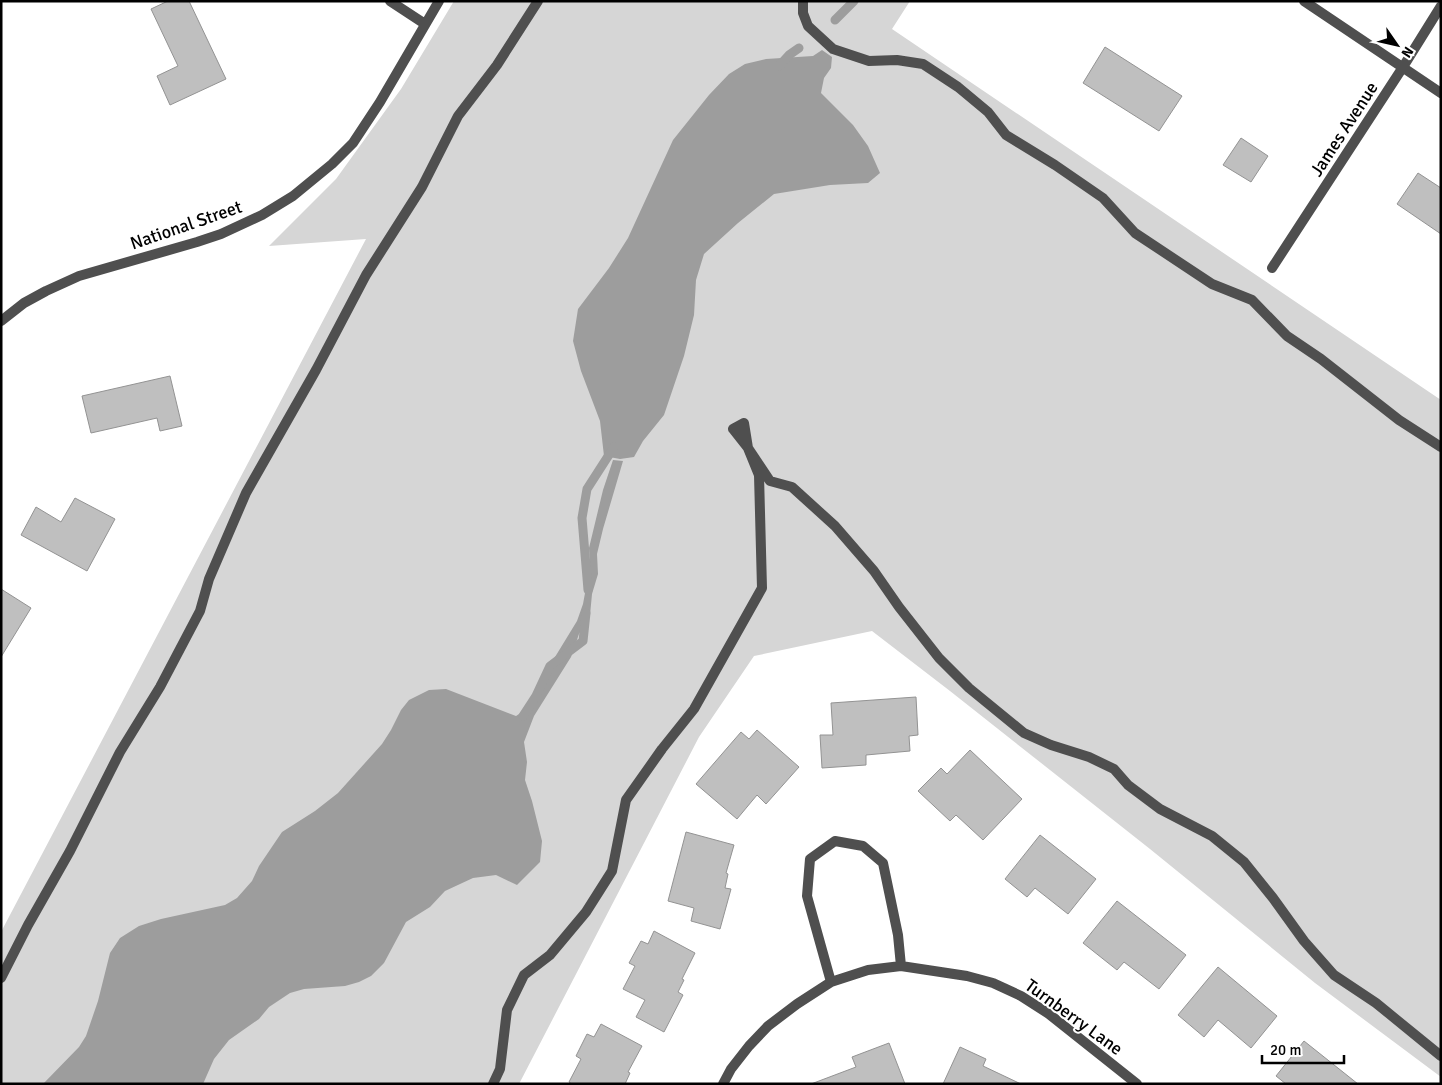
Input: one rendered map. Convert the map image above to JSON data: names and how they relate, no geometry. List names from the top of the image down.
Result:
{
  "streets": {
    "street": ["James Avenue", "National Street", "Turnberry Lane"]
  },
  "scale_bar": "20 m",
  "north": "bottom right"
}
